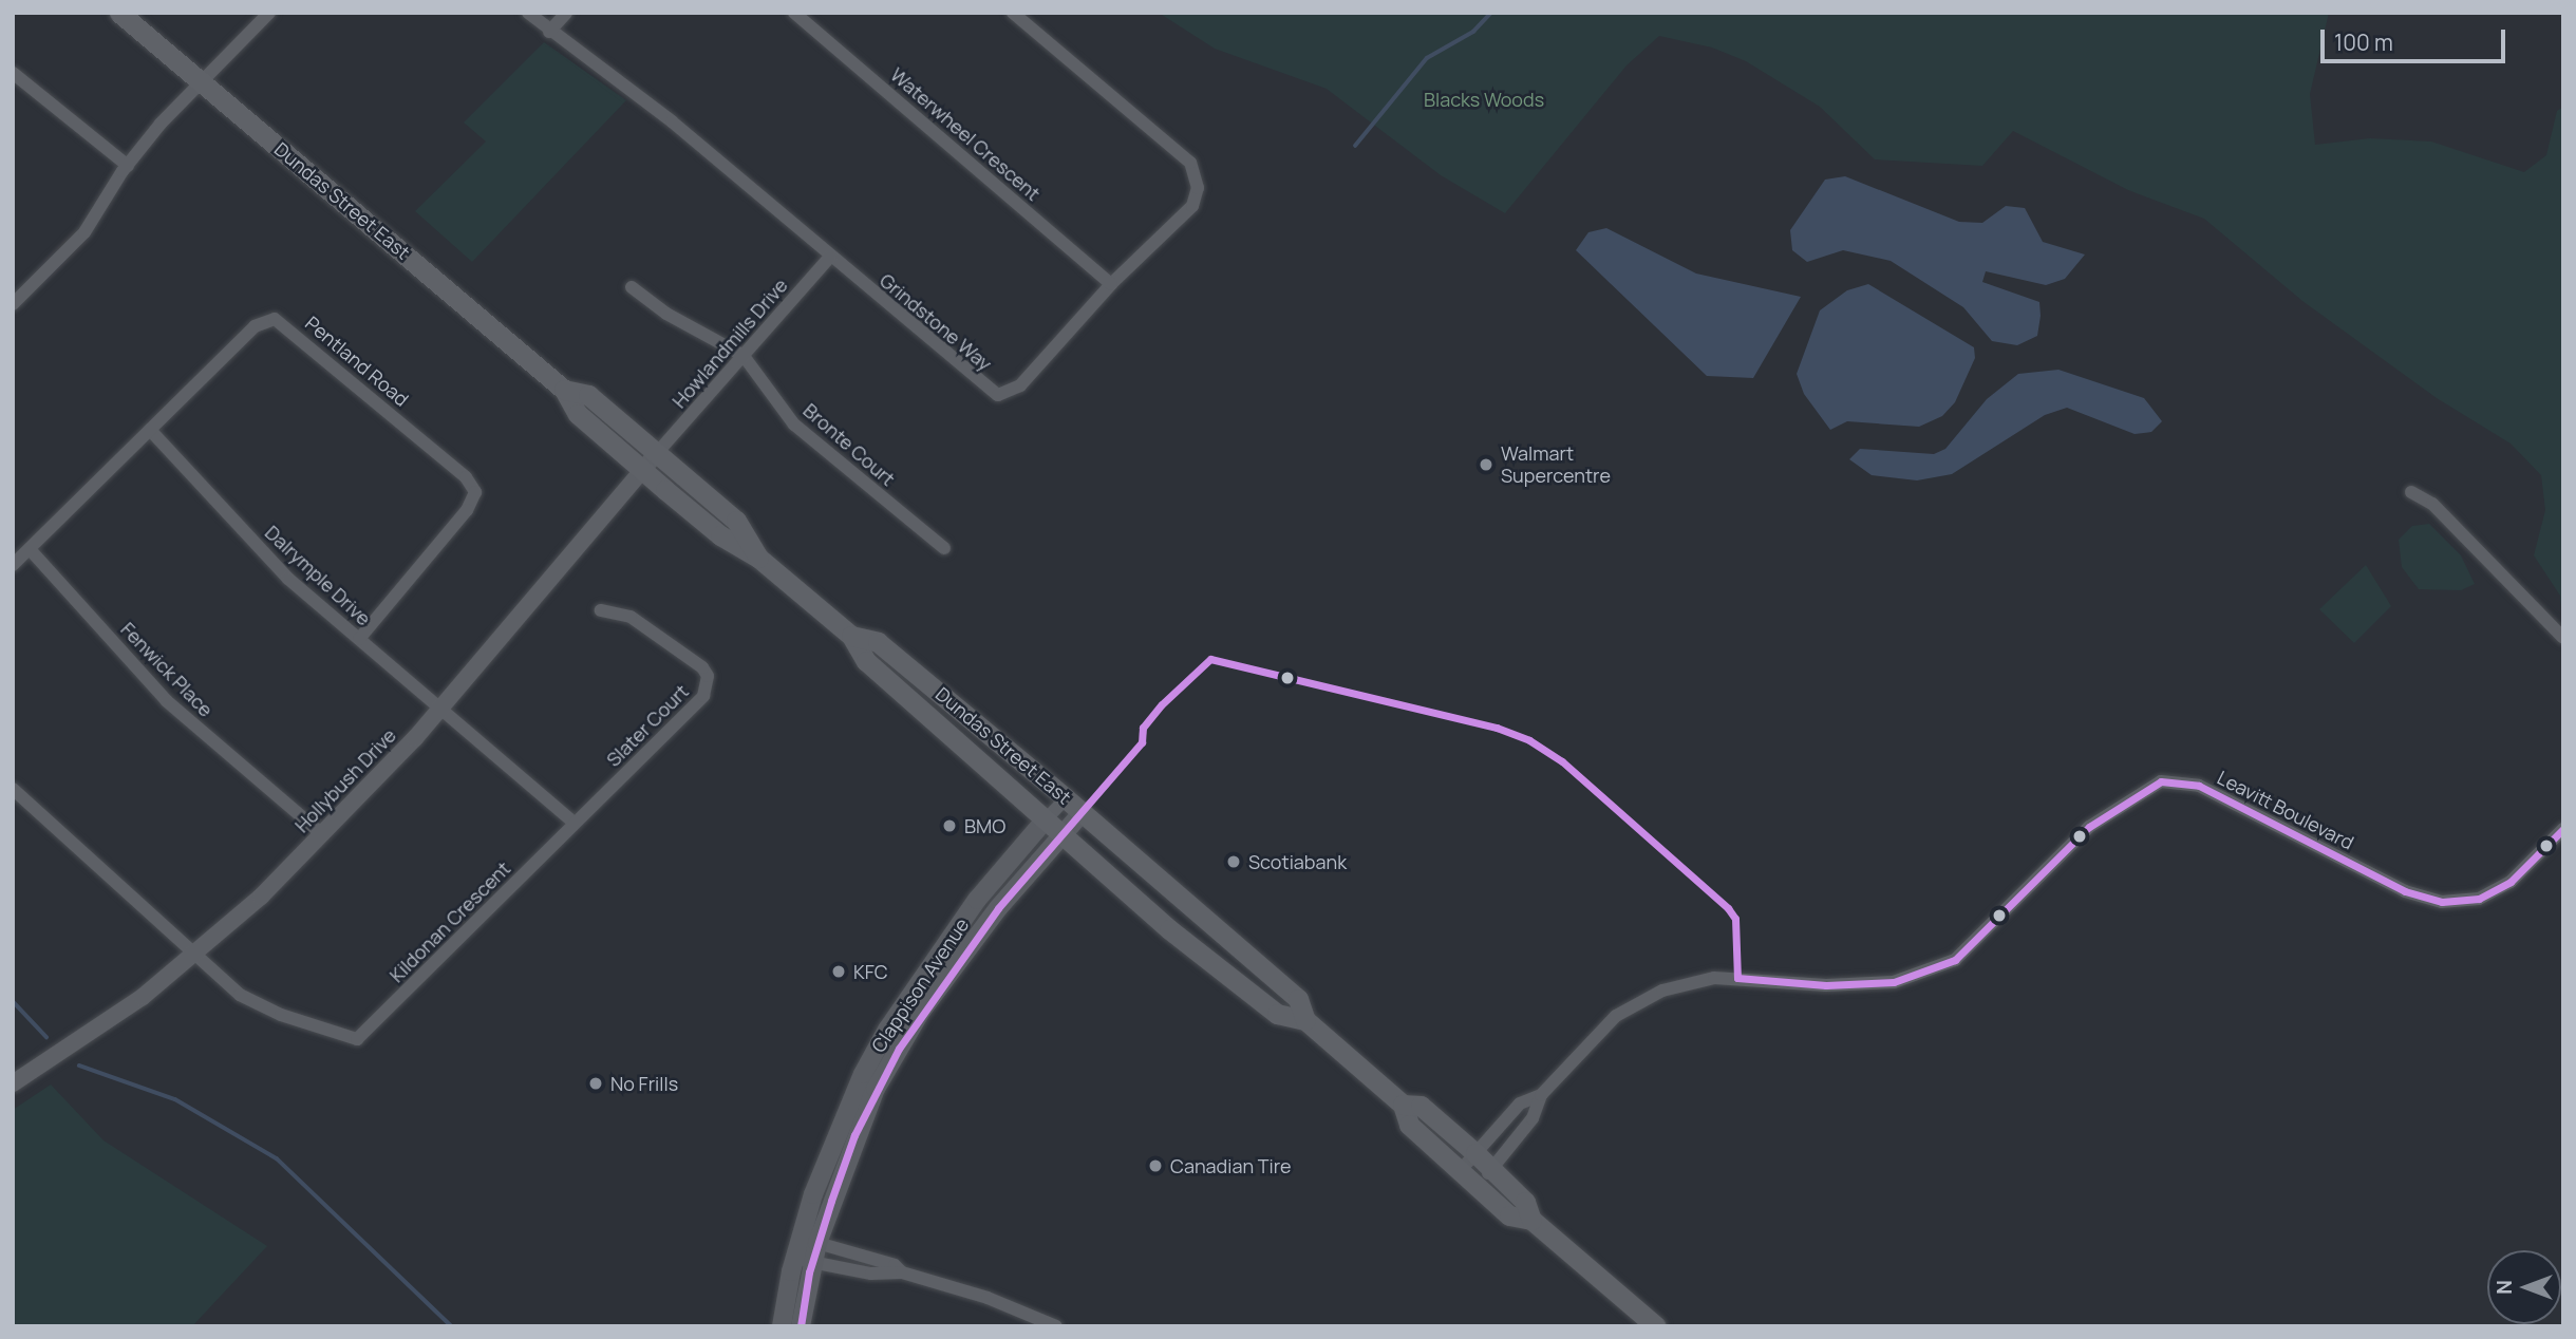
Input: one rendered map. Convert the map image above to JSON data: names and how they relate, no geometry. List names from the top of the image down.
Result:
{
  "streets": {
    "main road": ["Dundas Street East", "Clappison Avenue"],
    "street": [
      "Waterwheel Crescent",
      "Grindstone Way",
      "Howlandmills Drive",
      "Pentland Road",
      "Bronte Court",
      "Dalrymple Drive",
      "Fenwick Place",
      "Slater Court",
      "Hollybush Drive",
      "Leavitt Boulevard",
      "Kildonan Crescent"
    ]
  },
  "crossings": [
    ["Waterwheel Crescent", "Grindstone Way"],
    ["Dundas Street East", "Howlandmills Drive"],
    ["Dundas Street East", "Hollybush Drive"],
    ["Dundas Street East", "Leavitt Boulevard"],
    ["Dundas Street East", "Clappison Avenue"],
    ["Grindstone Way", "Howlandmills Drive"],
    ["Howlandmills Drive", "Bronte Court"],
    ["Howlandmills Drive", "Hollybush Drive"],
    ["Pentland Road", "Dalrymple Drive"],
    ["Pentland Road", "Fenwick Place"],
    ["Dalrymple Drive", "Hollybush Drive"],
    ["Fenwick Place", "Hollybush Drive"],
    ["Slater Court", "Kildonan Crescent"],
    ["Hollybush Drive", "Kildonan Crescent"]
  ],
  "parks": ["Blacks Woods"],
  "places": [
    "Walmart Supercentre",
    "BMO",
    "Scotiabank",
    "KFC",
    "No Frills",
    "Canadian Tire"
  ],
  "scale_bar": "100 m",
  "north": "left"
}
